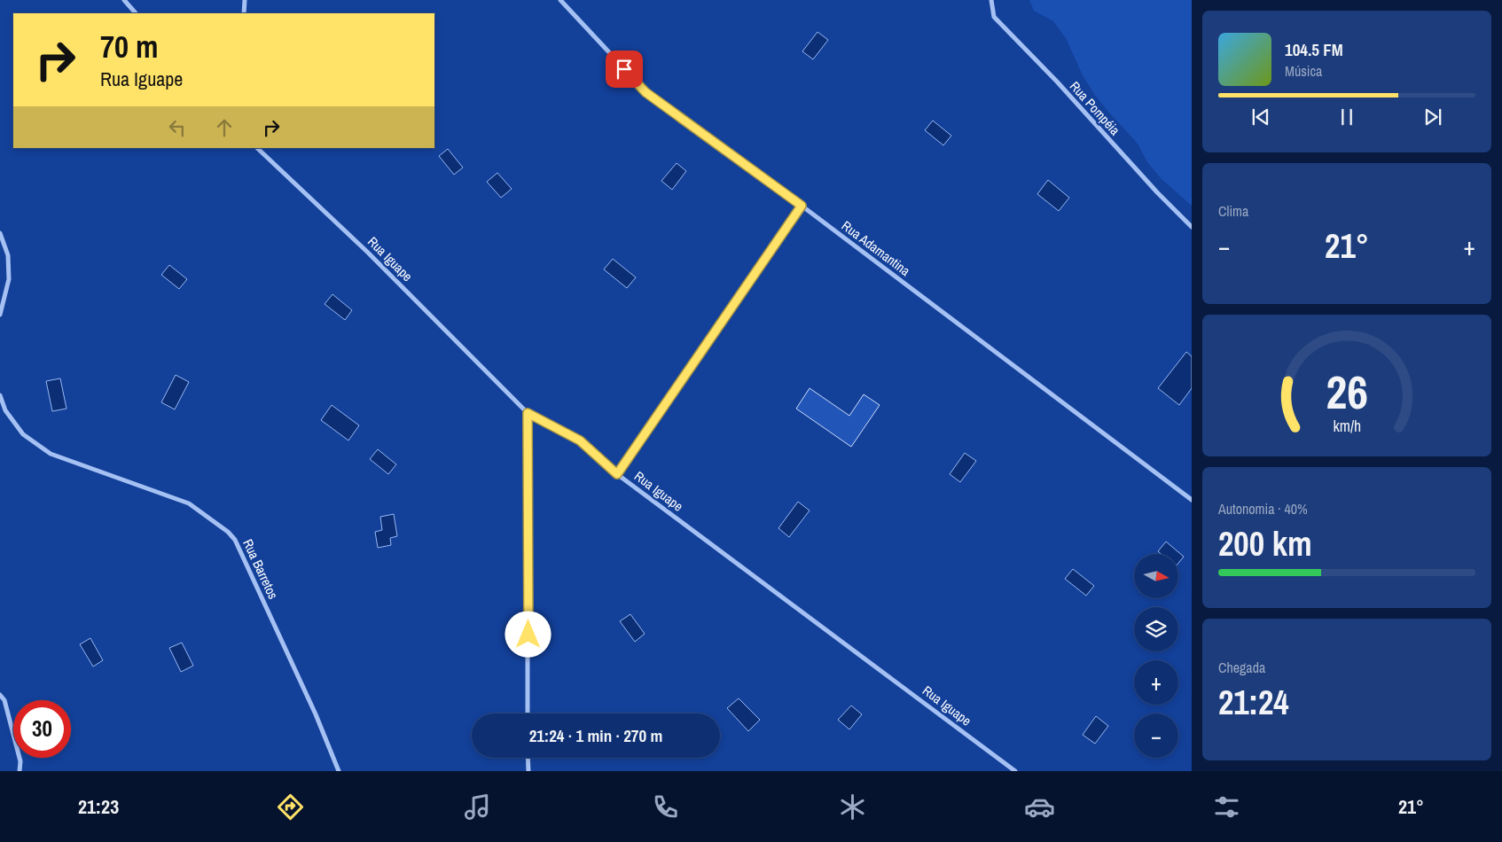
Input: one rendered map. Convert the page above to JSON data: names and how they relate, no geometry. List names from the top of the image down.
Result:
{
  "streets": {
    "street": [
      "Rua Pompéia",
      "Rua Adamantina",
      "Rua Iguape",
      "Rua Barretos"
    ]
  },
  "north": "right",
  "page": {
    "turn": ["70 m", "Rua Iguape"],
    "song": ["104.5 FM", "Música"],
    "tile": [
      "Clima",
      ["Autonomia · 40%", "200 km"],
      ["Chegada", "21:24"]
    ],
    "heat": ["−", "21°", "+"],
    "map_buttons": ["+", "−"],
    "limit": "30",
    "trip": "21:24 · 1 min · 270 m",
    "tabs": ["21:23", "21°"],
    "gauge": ["26", "km/h"]
  }
}
